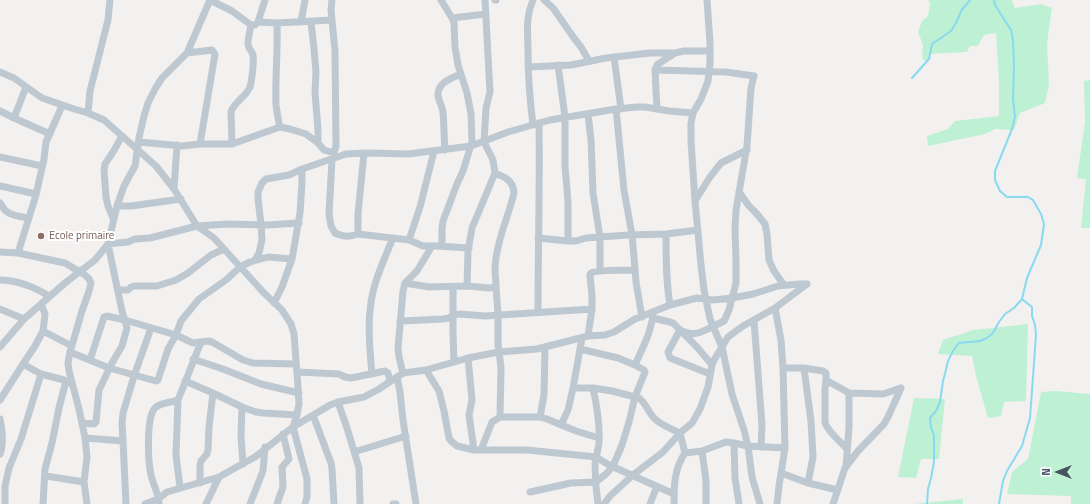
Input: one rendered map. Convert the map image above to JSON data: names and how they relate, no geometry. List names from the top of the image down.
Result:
{
  "places": ["Ecole primaire"],
  "north": "left"
}
